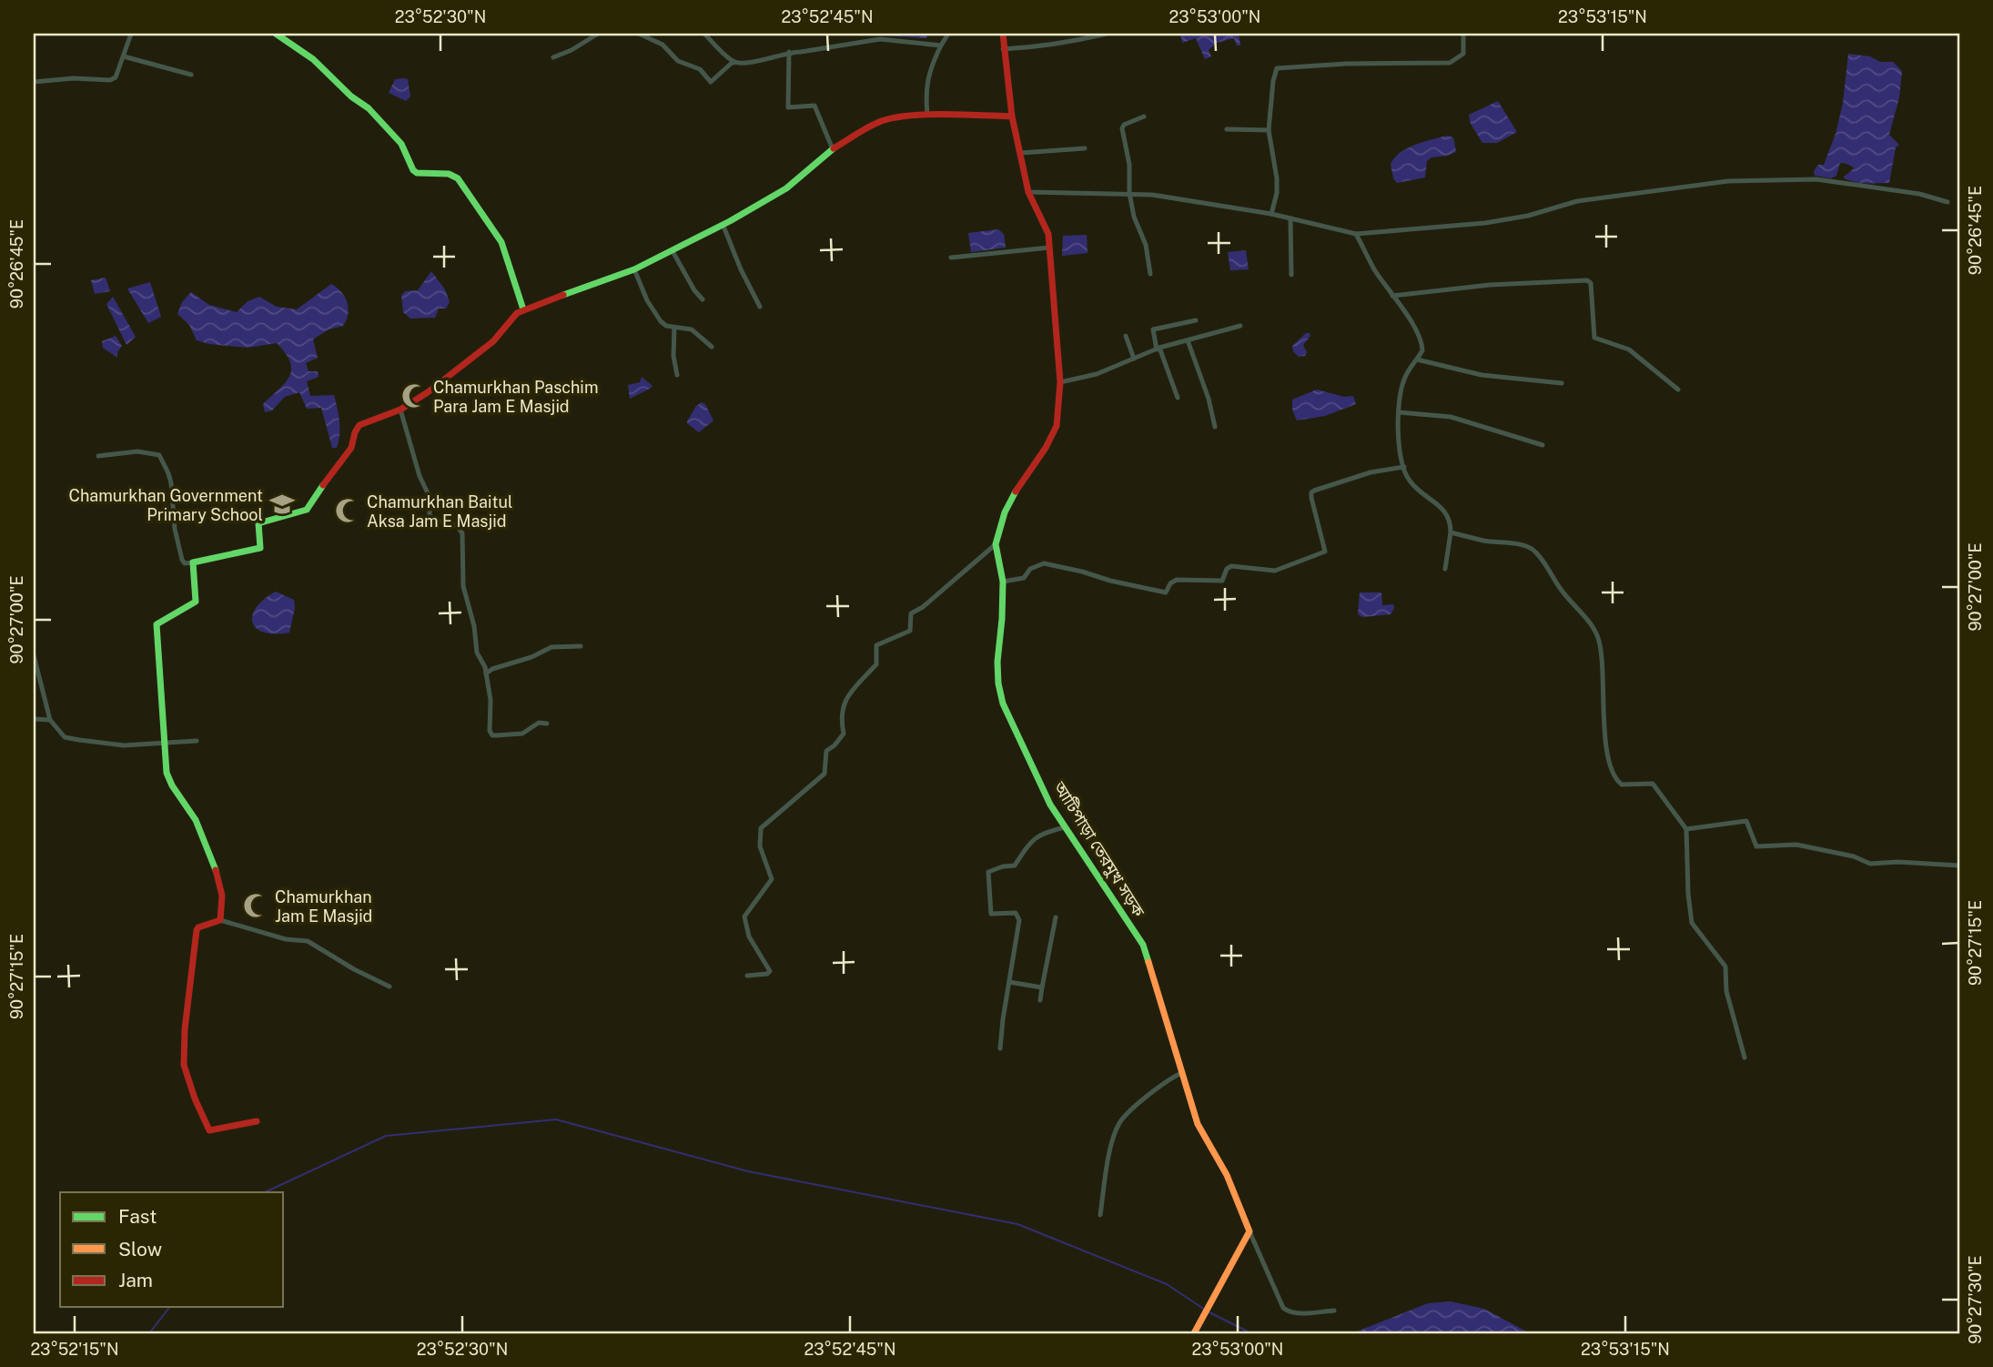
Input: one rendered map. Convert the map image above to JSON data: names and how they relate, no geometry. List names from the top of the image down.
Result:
{
  "streets": {
    "street": ["আটিপাড়া তেরমুখ সড়ক"]
  },
  "places": {
    "mosque": ["Chamurkhan Paschim Para Jam E Masjid", "Chamurkhan Baitul Aksa Jam E Masjid", "Chamurkhan Jam E Masjid"],
    "school or university": ["Chamurkhan Government Primary School"]
  },
  "legend": ["Fast", "Slow", "Jam"],
  "coordinates": [
    "23°52'30\"N",
    "23°52'45\"N",
    "23°53'00\"N",
    "23°53'15\"N",
    "90°26'45\"E",
    "90°27'00\"E",
    "90°27'15\"E",
    "90°27'30\"E",
    "23°52'15\"N"
  ]
}
